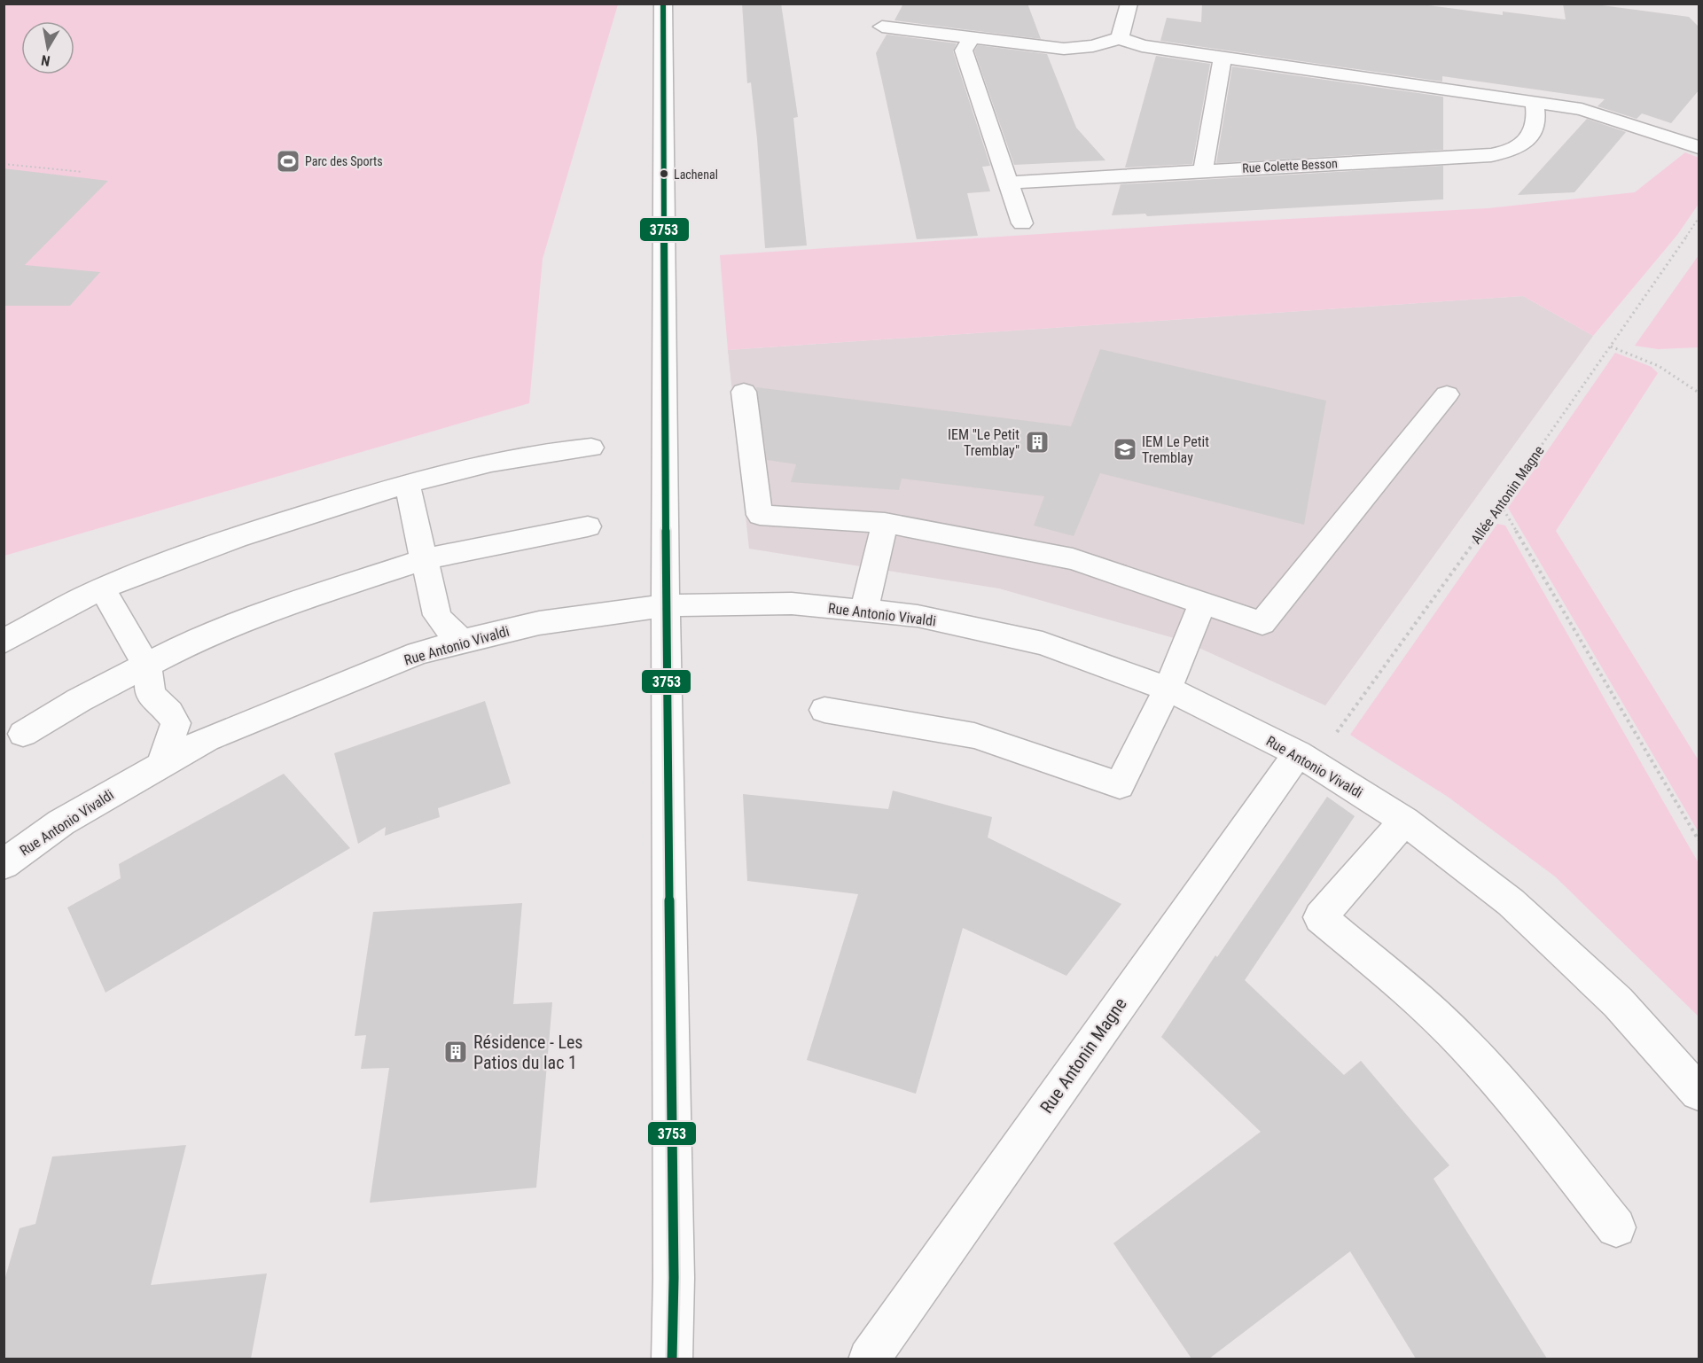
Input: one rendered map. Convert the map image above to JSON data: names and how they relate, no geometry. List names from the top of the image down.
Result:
{
  "streets": {
    "street": ["Rue Colette Besson", "Rue Antonio Vivaldi", "Rue Antonin Magne"],
    "path": ["Allée Antonin Magne"]
  },
  "crossings": [
    ["Allée Antonin Magne", "Rue Antonio Vivaldi"],
    ["Allée Antonin Magne", "Rue Antonin Magne"],
    ["Rue Antonio Vivaldi", "Rue Antonin Magne"]
  ],
  "places": {
    "sports": ["Parc des Sports"],
    "other": ["Lachenal"],
    "building": ["IEM \"Le Petit Tremblay\"", "Résidence - Les Patios du lac 1"],
    "school or university": ["IEM Le Petit Tremblay"]
  },
  "lines": ["transit line 3753"],
  "north": "bottom"
}
